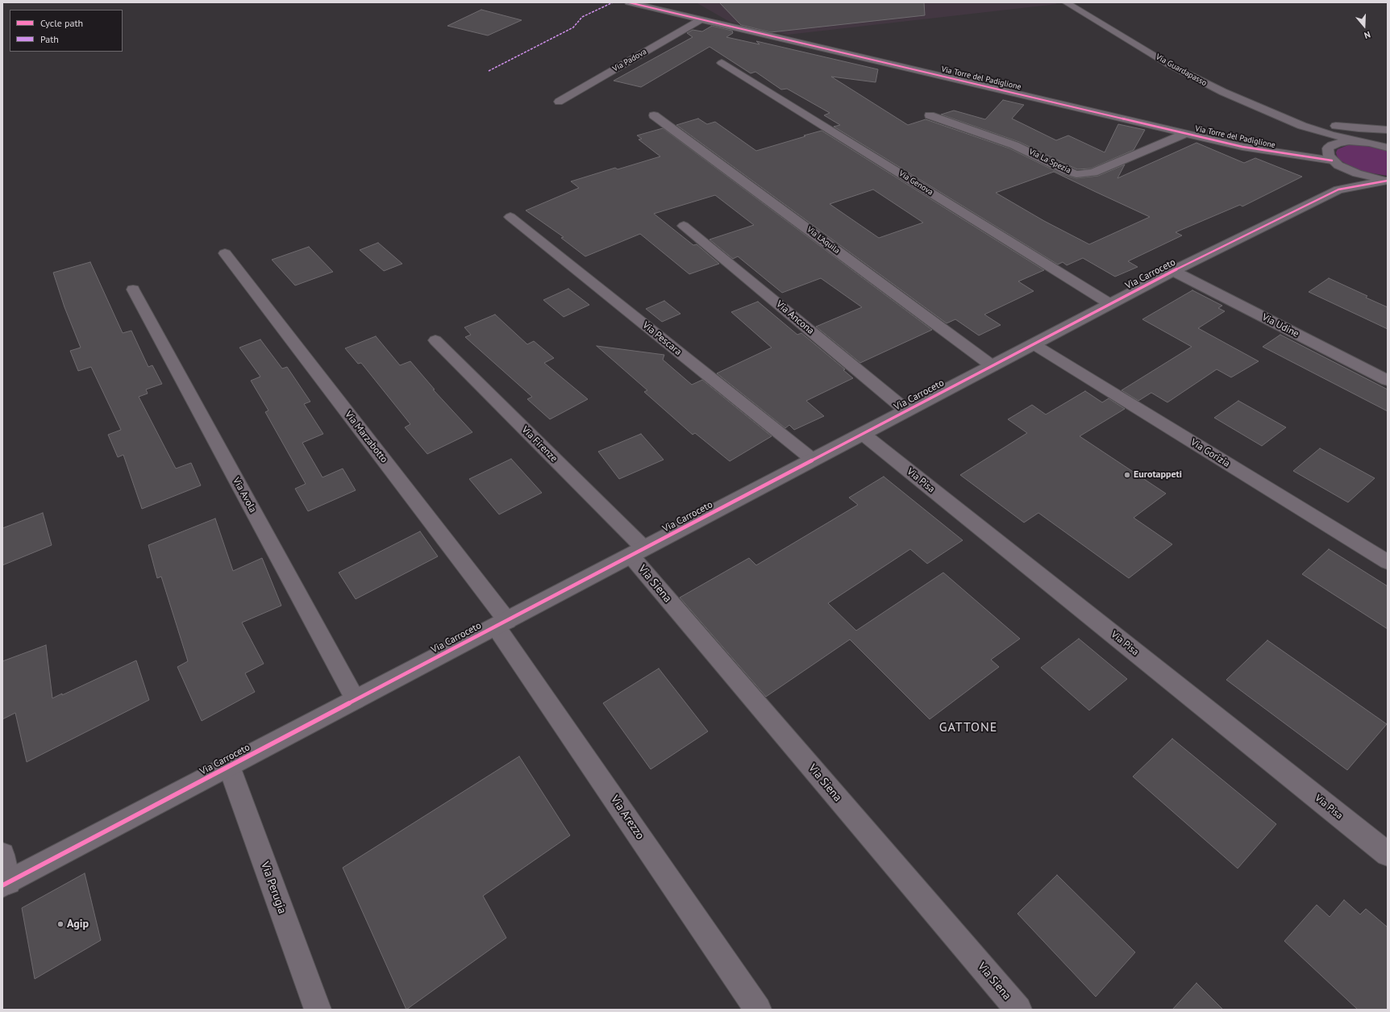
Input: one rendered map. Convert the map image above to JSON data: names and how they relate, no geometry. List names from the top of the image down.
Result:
{
  "streets": {
    "street": [
      "Via Padova",
      "Via Guardapasso",
      "Via Torre del Padiglione",
      "Via La Spezia",
      "Via Genova",
      "Via L'Aquila",
      "Via Carroceto",
      "Via Ancona",
      "Via Udine",
      "Via Pescara",
      "Via Marzabotto",
      "Via Firenze",
      "Via Gorizia",
      "Via Pisa",
      "Via Avola",
      "Via Siena",
      "Via Arezzo",
      "Via Perugia"
    ]
  },
  "crossings": [
    ["Via Padova", "Via Torre del Padiglione"],
    ["Via Guardapasso", "Via Torre del Padiglione"],
    ["Via Torre del Padiglione", "Via La Spezia"],
    ["Via Genova", "Via Carroceto"],
    ["Via L'Aquila", "Via Carroceto"],
    ["Via Carroceto", "Via Ancona"],
    ["Via Carroceto", "Via Udine"],
    ["Via Carroceto", "Via Pescara"],
    ["Via Carroceto", "Via Marzabotto"],
    ["Via Carroceto", "Via Firenze"],
    ["Via Carroceto", "Via Gorizia"],
    ["Via Carroceto", "Via Pisa"],
    ["Via Carroceto", "Via Avola"],
    ["Via Carroceto", "Via Siena"],
    ["Via Carroceto", "Via Arezzo"],
    ["Via Carroceto", "Via Perugia"],
    ["Via Marzabotto", "Via Arezzo"],
    ["Via Firenze", "Via Siena"]
  ],
  "districts": ["GATTONE"],
  "places": ["Eurotappeti", "Agip"],
  "legend": ["Cycle path", "Path"],
  "north": "bottom"
}
